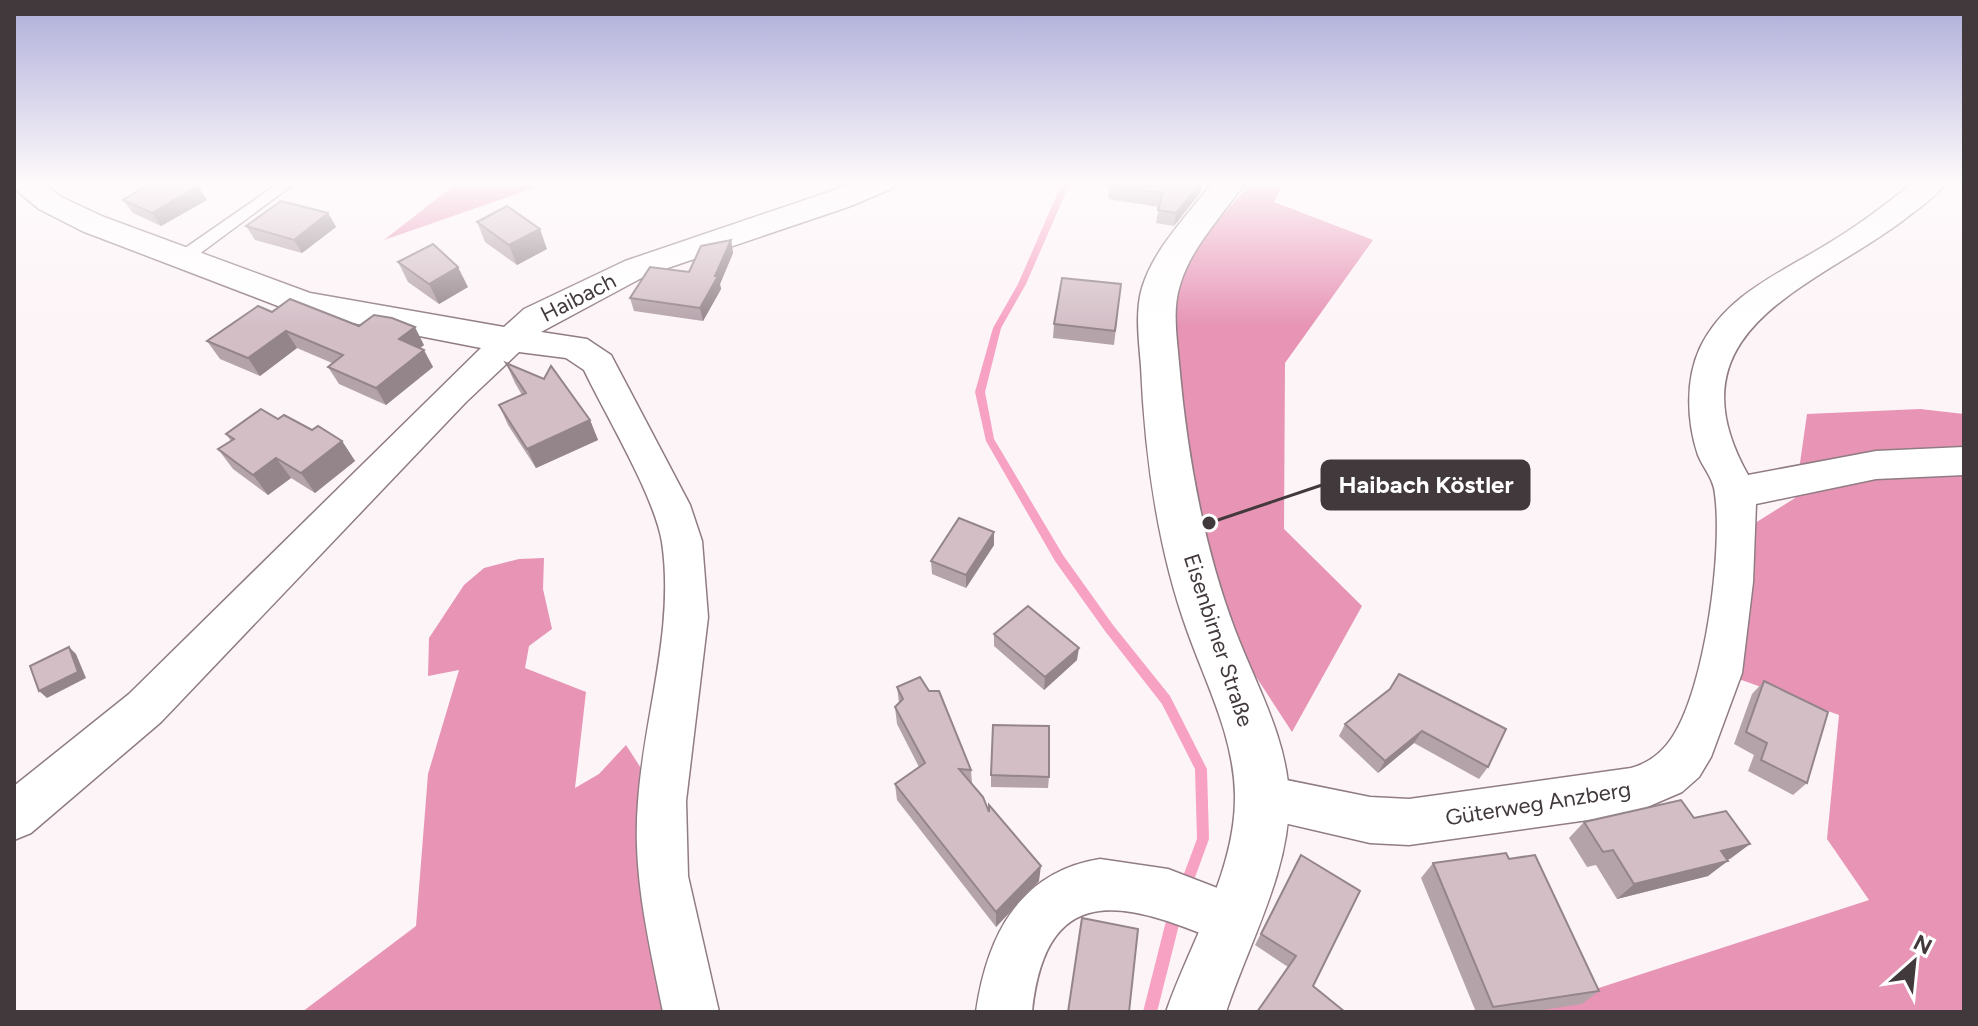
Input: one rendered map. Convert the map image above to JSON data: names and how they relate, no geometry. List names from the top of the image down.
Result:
{
  "streets": {
    "main road": ["Eisenbirner Straße"],
    "street": ["Haibach", "Güterweg Anzberg"]
  },
  "crossings": [
    ["Eisenbirner Straße", "Güterweg Anzberg"]
  ],
  "places": ["Haibach Köstler"],
  "north": "top right"
}
